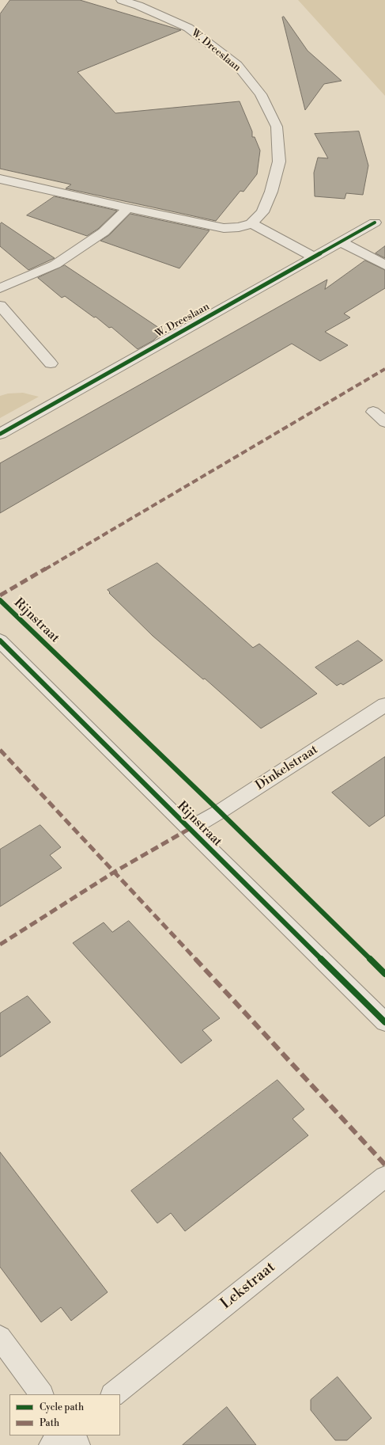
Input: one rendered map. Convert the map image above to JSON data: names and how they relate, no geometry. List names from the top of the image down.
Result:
{
  "streets": {
    "street": [
      "W. Dreeslaan",
      "Rijnstraat",
      "Dinkelstraat",
      "Lekstraat"
    ]
  },
  "crossings": [
    ["Rijnstraat", "Dinkelstraat"]
  ],
  "legend": ["Cycle path", "Path"]
}
